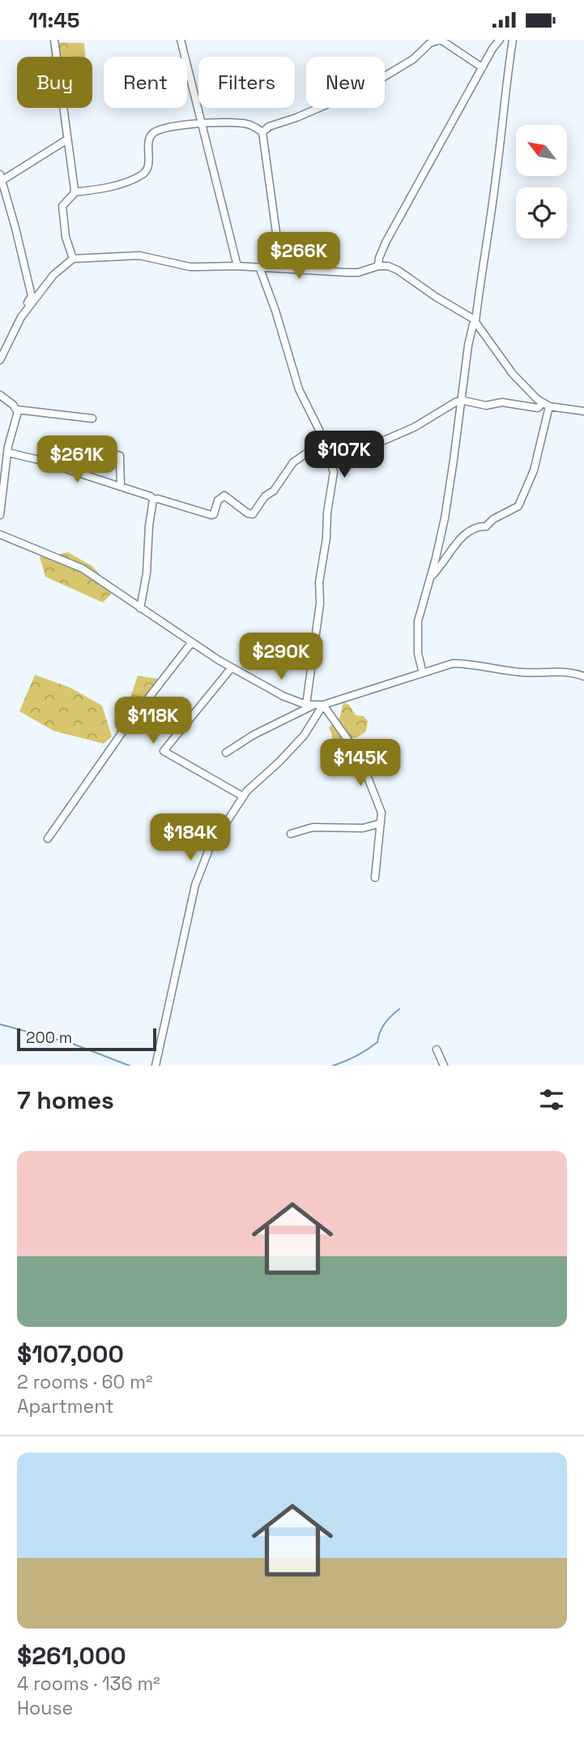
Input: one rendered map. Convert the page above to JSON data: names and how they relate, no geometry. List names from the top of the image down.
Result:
{
  "scale_bar": "200 m",
  "north": "top left",
  "page": {
    "status": "11:45",
    "chip": [
      "Buy",
      "Rent",
      "Filters",
      "New"
    ],
    "price": [
      "$266K",
      "$107K",
      "$261K",
      "$290K",
      "$118K",
      "$145K",
      "$184K"
    ],
    "scale": "200 m",
    "heading": "7 homes",
    "list": [
      {
        "name": "$107,000",
        "note": "2 rooms · 60 m² · Apartment"
      },
      {
        "name": "$261,000",
        "note": "4 rooms · 136 m² · House"
      }
    ]
  }
}
